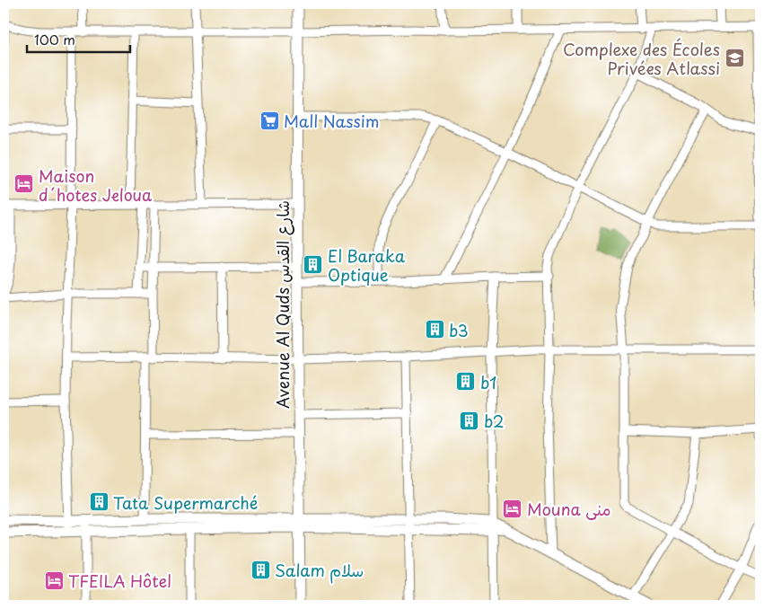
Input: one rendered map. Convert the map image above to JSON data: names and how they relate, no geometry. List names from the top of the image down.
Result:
{
  "streets": {
    "street": ["Avenue Al Quds شارع القدس"]
  },
  "places": {
    "school or university": ["Complexe des Écoles Privées Atlassi"],
    "supermarket": ["Mall Nassim"],
    "hotel": ["Maison d´hotes Jeloua", "Mouna منى", "TFEILA Hôtel"],
    "building": [
      "El Baraka Optique",
      "b3",
      "b1",
      "b2",
      "Tata Supermarché",
      "Salam سلام"
    ]
  },
  "scale_bar": "100 m"
}
